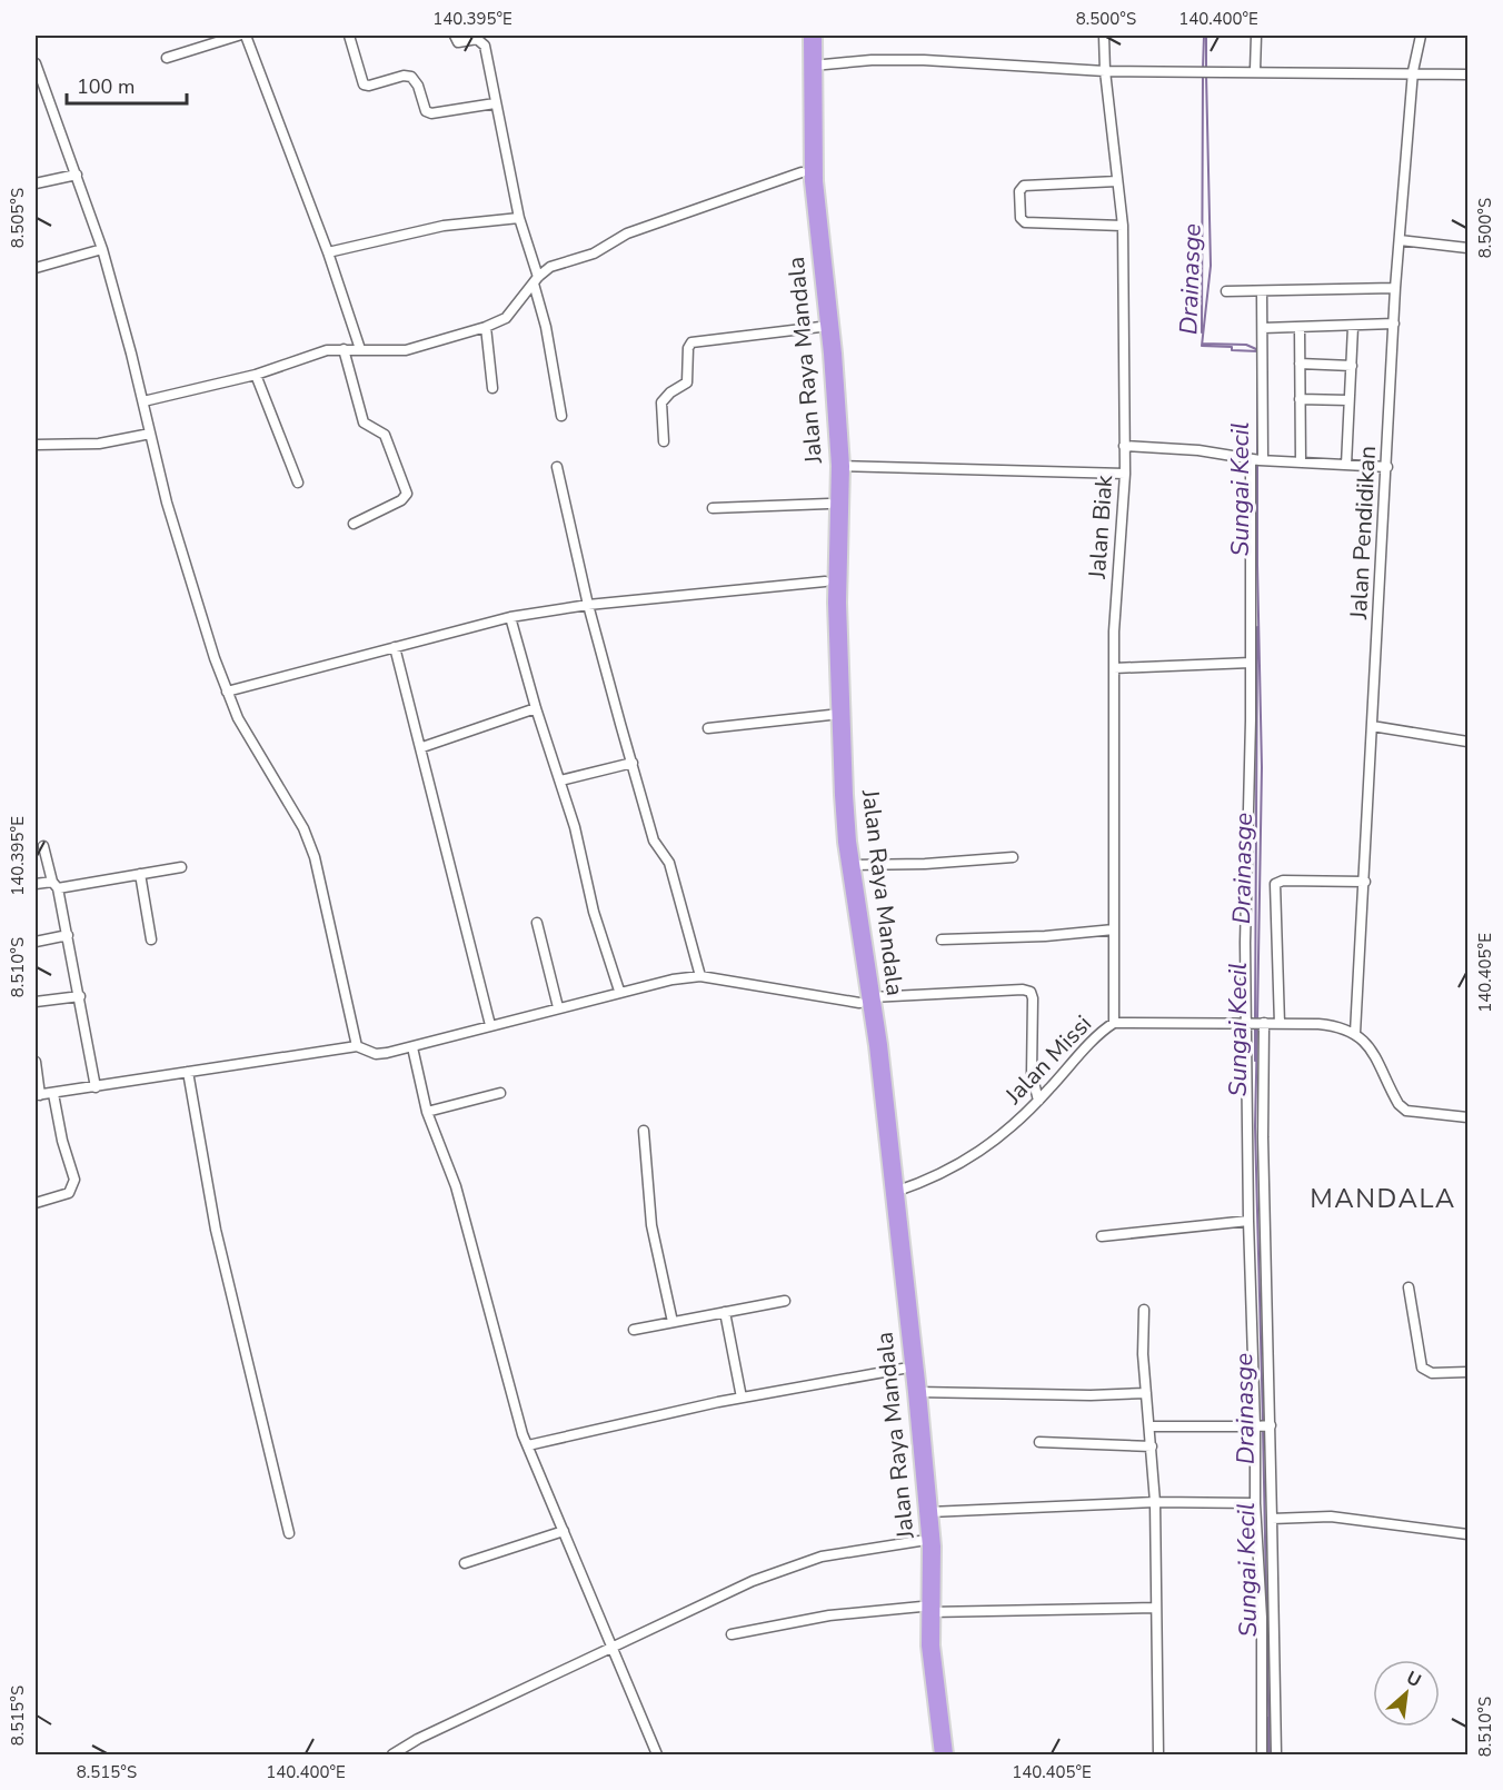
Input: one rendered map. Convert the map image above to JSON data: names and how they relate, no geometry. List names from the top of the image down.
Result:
{
  "streets": {
    "highway": ["Jalan Raya Mandala"],
    "street": ["Jalan Biak", "Jalan Pendidikan", "Jalan Missi"]
  },
  "crossings": [
    ["Jalan Raya Mandala", "Jalan Missi"],
    ["Jalan Biak", "Jalan Missi"],
    ["Jalan Pendidikan", "Jalan Missi"]
  ],
  "districts": ["MANDALA"],
  "water": ["Drainasge", "Sungai Kecil"],
  "scale_bar": "100 m",
  "north": "top right",
  "coordinates": [
    "140.395°E",
    "8.500°S",
    "140.400°E",
    "8.505°S",
    "8.510°S",
    "140.405°E",
    "8.515°S"
  ]
}
